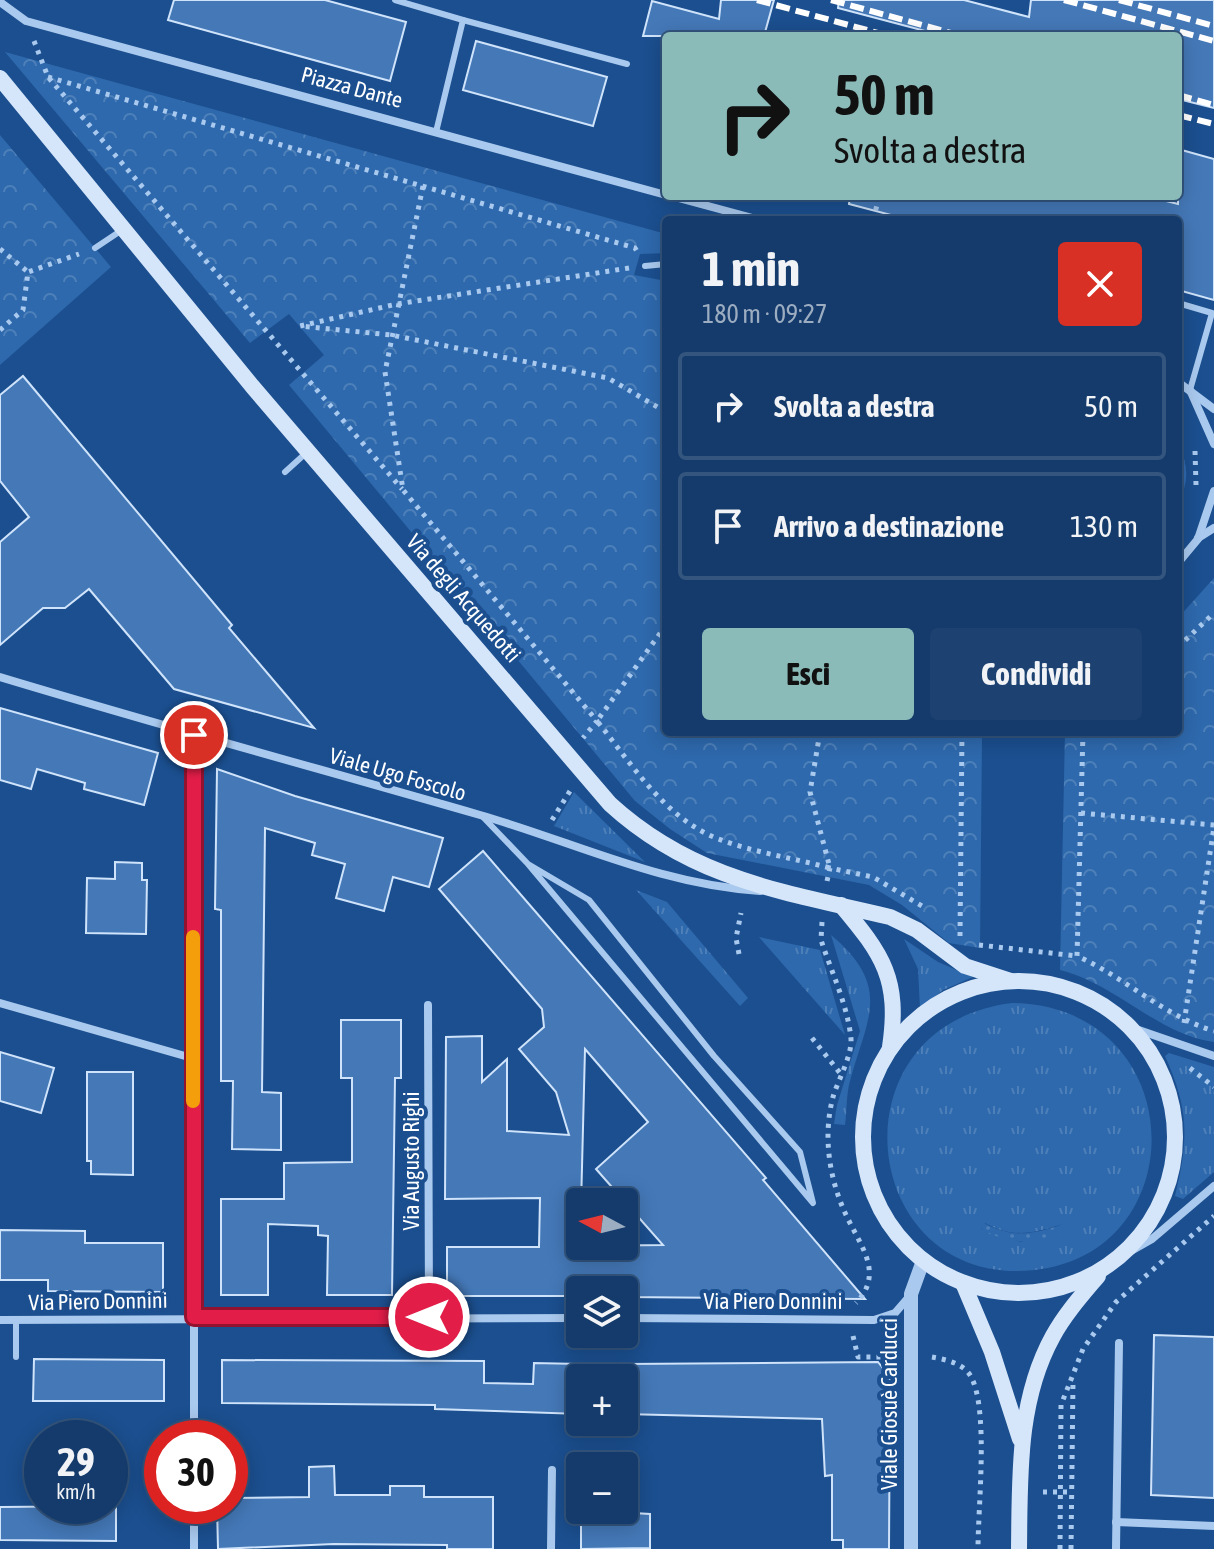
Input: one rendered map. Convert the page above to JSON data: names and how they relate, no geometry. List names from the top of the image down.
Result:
{
  "streets": {
    "main road": ["Via degli Acquedotti"],
    "street": [
      "Piazza Dante",
      "Viale Ugo Foscolo",
      "Via Augusto Righi",
      "Via Piero Donnini",
      "Viale Giosuè Carducci"
    ]
  },
  "crossings": [
    ["Via degli Acquedotti", "Viale Ugo Foscolo"],
    ["Via Augusto Righi", "Via Piero Donnini"],
    ["Via Piero Donnini", "Viale Giosuè Carducci"]
  ],
  "north": "left",
  "page": {
    "turn": ["50 m", "Svolta a destra"],
    "heading": ["1 min", "180 m · 09:27"],
    "list": [
      {
        "name": "Svolta a destra",
        "value": "50 m"
      },
      {
        "name": "Arrivo a destinazione",
        "value": "130 m"
      }
    ],
    "buttons": ["Esci", "Condividi"],
    "map_buttons": ["+", "−"],
    "speed": "29 km/h",
    "limit": "30"
  }
}
